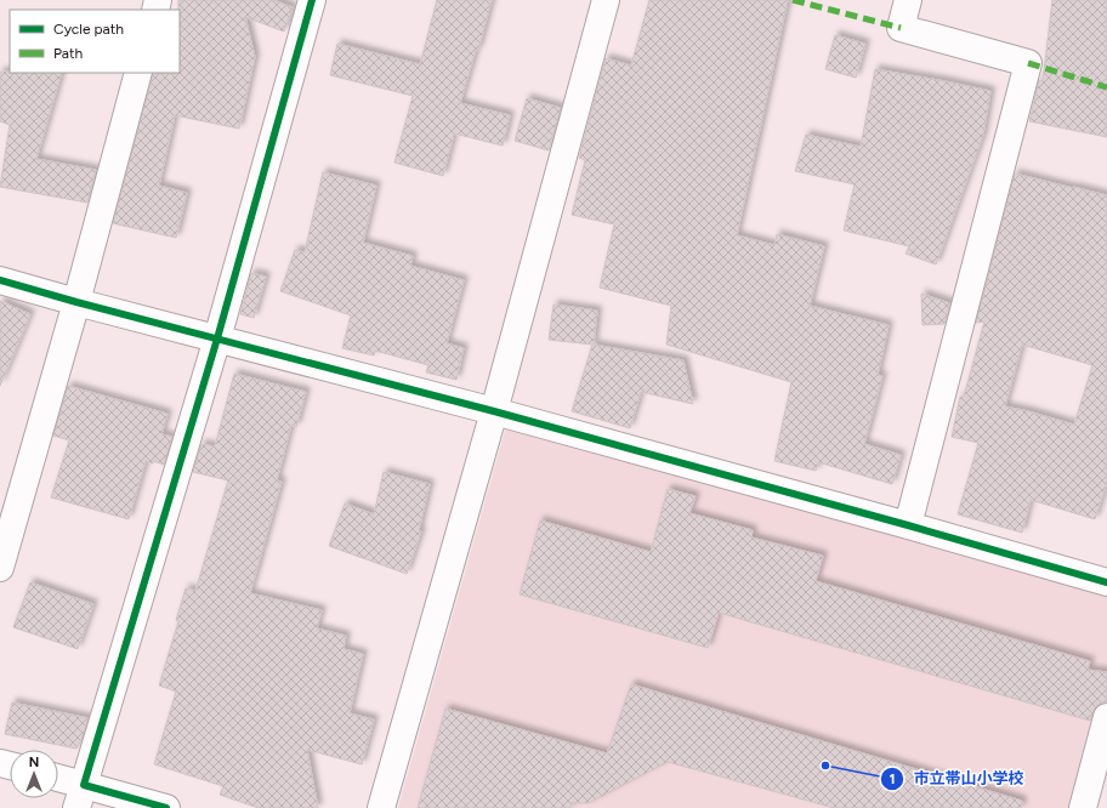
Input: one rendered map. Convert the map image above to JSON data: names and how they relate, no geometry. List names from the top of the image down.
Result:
{
  "places": ["市立帯山小学校"],
  "legend": ["Cycle path", "Path"],
  "north": "top"
}
